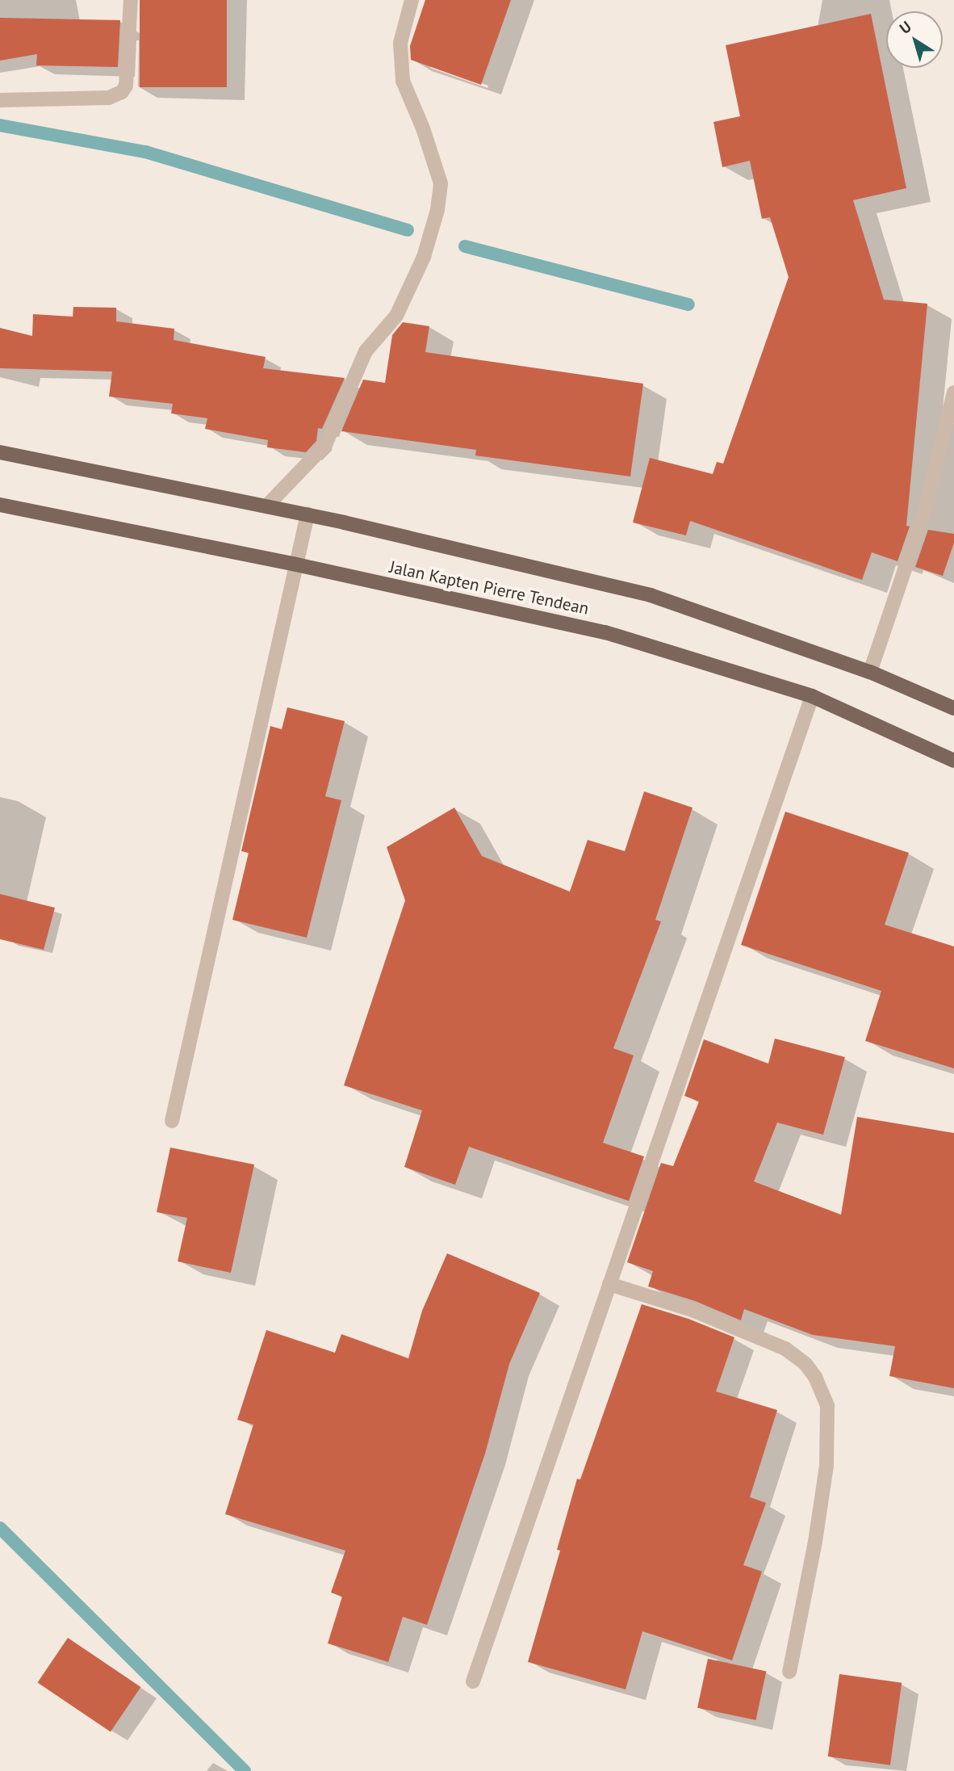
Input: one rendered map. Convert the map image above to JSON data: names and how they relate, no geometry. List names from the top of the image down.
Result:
{
  "streets": {
    "main road": ["Jalan Kapten Pierre Tendean"]
  },
  "north": "top left"
}
